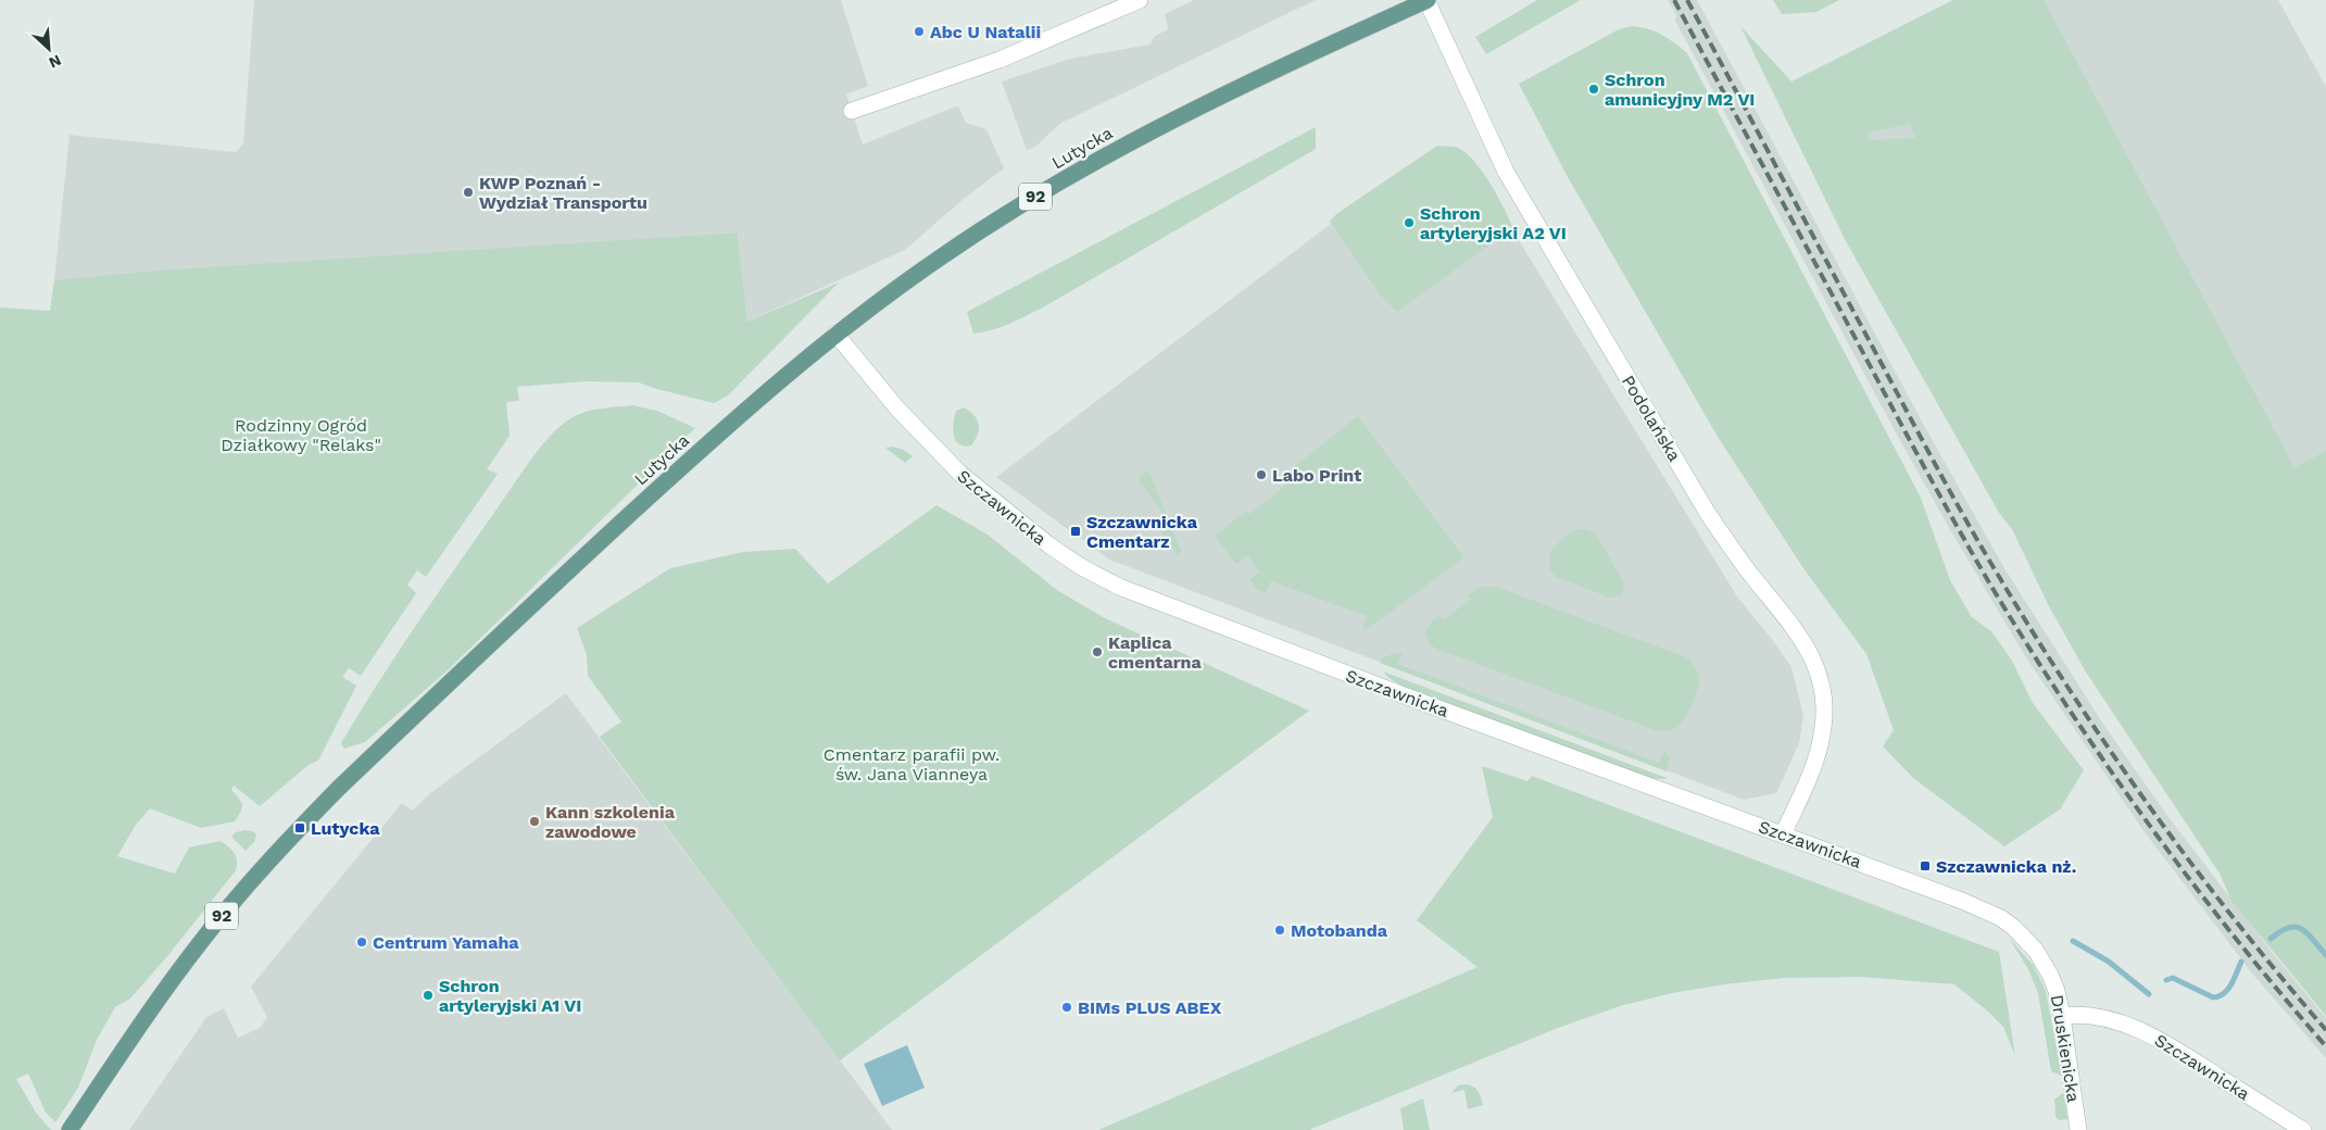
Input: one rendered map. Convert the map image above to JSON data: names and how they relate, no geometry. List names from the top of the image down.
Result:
{
  "streets": {
    "main road": ["Lutycka", "92"],
    "street": ["Podolańska", "Szczawnicka", "Druskienicka"]
  },
  "crossings": [
    ["Lutycka", "Podolańska"],
    ["Lutycka", "Szczawnicka"],
    ["Podolańska", "Szczawnicka"],
    ["Szczawnicka", "Druskienicka"]
  ],
  "parks": ["Rodzinny Ogród Działkowy \"Relaks\"", "Cmentarz parafii pw. św. Jana Vianneya"],
  "places": {
    "other": [
      "Abc U Natalii",
      "Schron amunicyjny M2 VI",
      "KWP Poznań - Wydział Transportu",
      "Schron artyleryjski A2 VI",
      "Labo Print",
      "Kaplica cmentarna",
      "Kann szkolenia zawodowe",
      "Motobanda",
      "Centrum Yamaha",
      "Schron artyleryjski A1 VI",
      "BIMs PLUS ABEX"
    ],
    "transit": ["Szczawnicka Cmentarz", "Lutycka", "Szczawnicka nż."]
  },
  "north": "bottom right"
}
